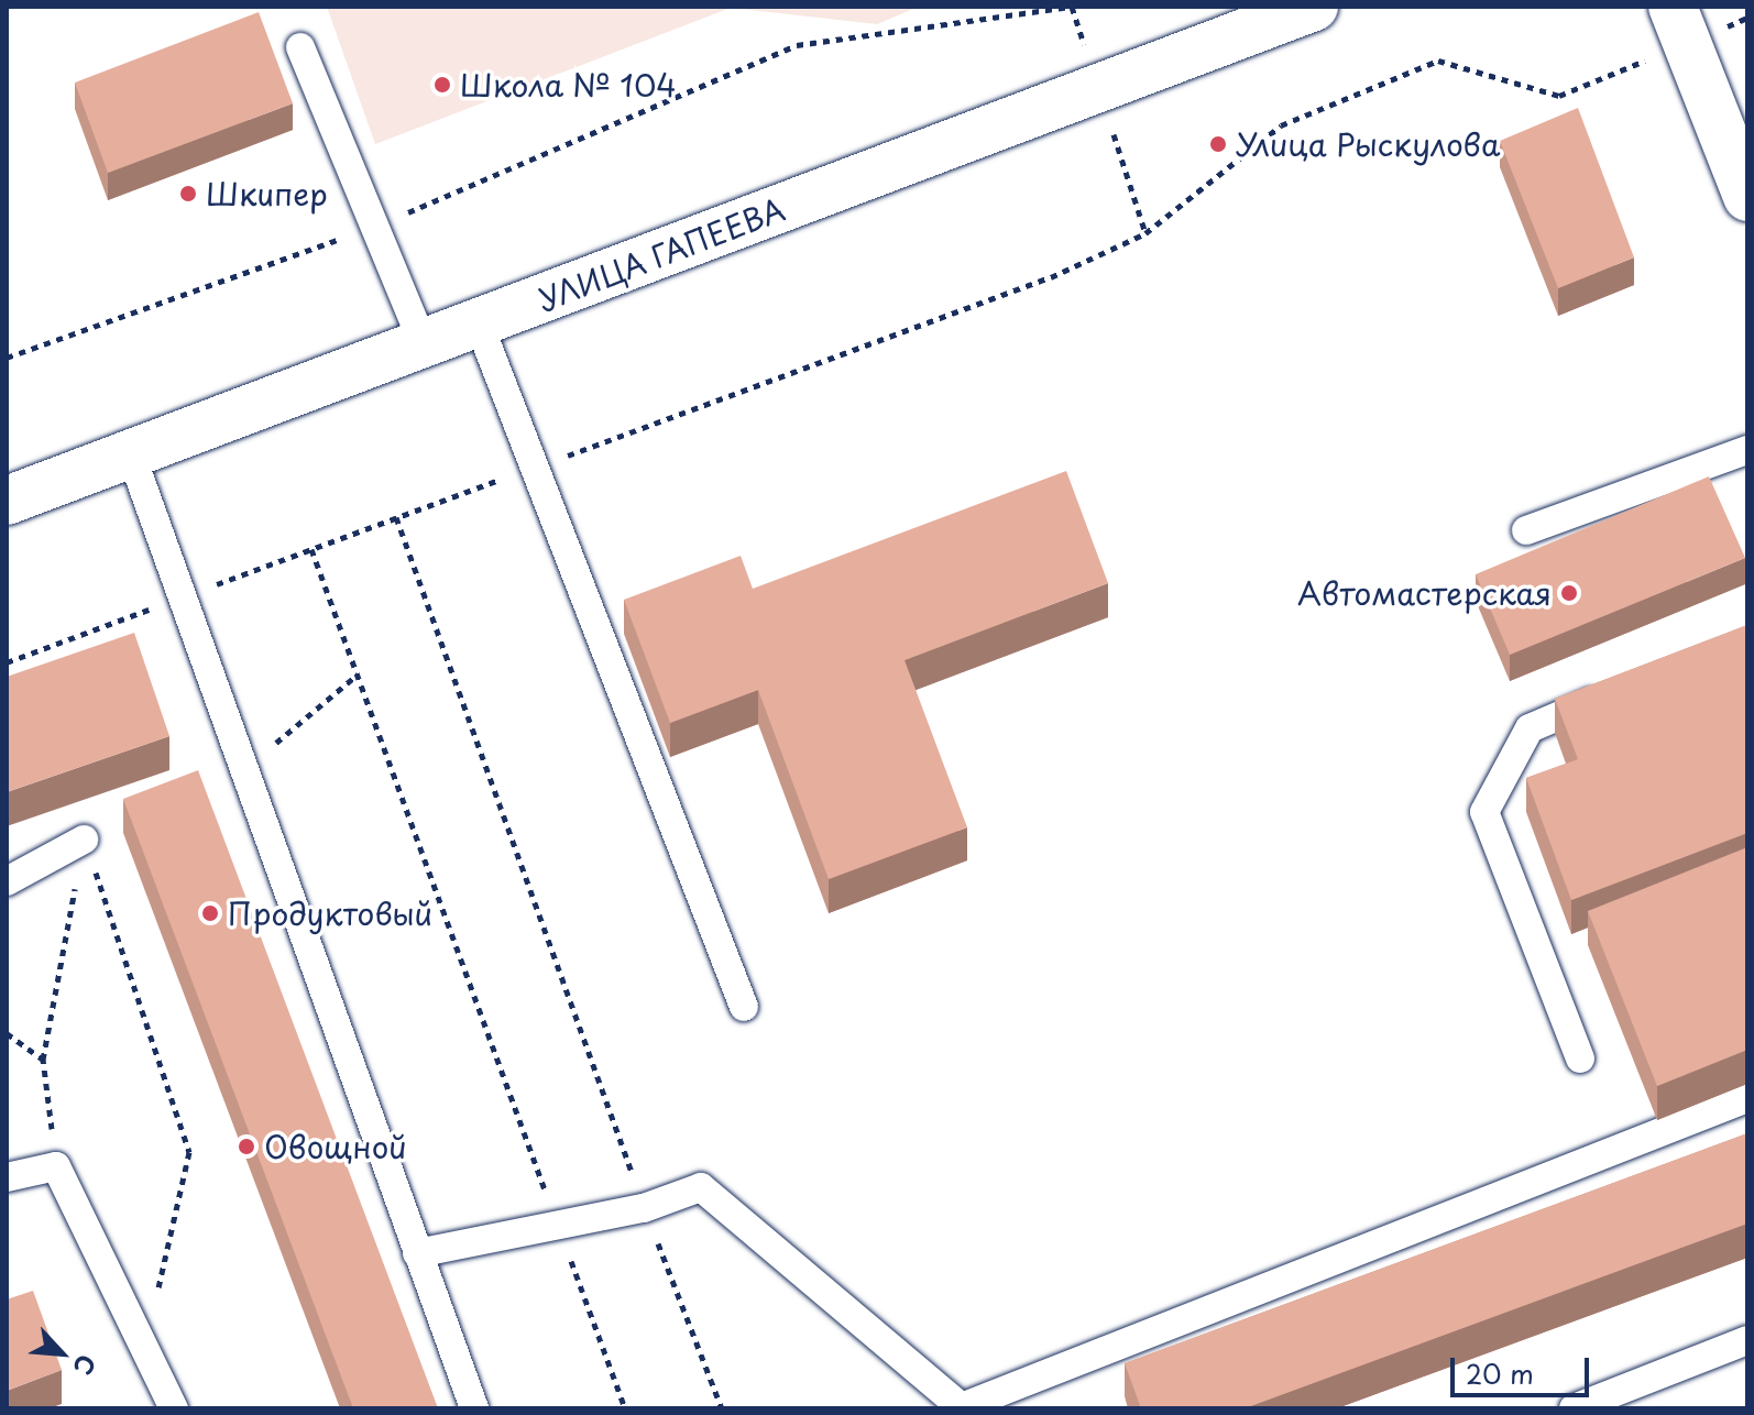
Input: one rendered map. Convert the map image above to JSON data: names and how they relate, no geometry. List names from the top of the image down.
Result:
{
  "streets": {
    "main road": ["УЛИЦА ГАПЕЕВА"]
  },
  "places": [
    "Школа № 104",
    "Улица Рыскулова",
    "Шкипер",
    "Автомастерская",
    "Продуктовый",
    "Овощной"
  ],
  "scale_bar": "20 m",
  "north": "bottom right"
}
